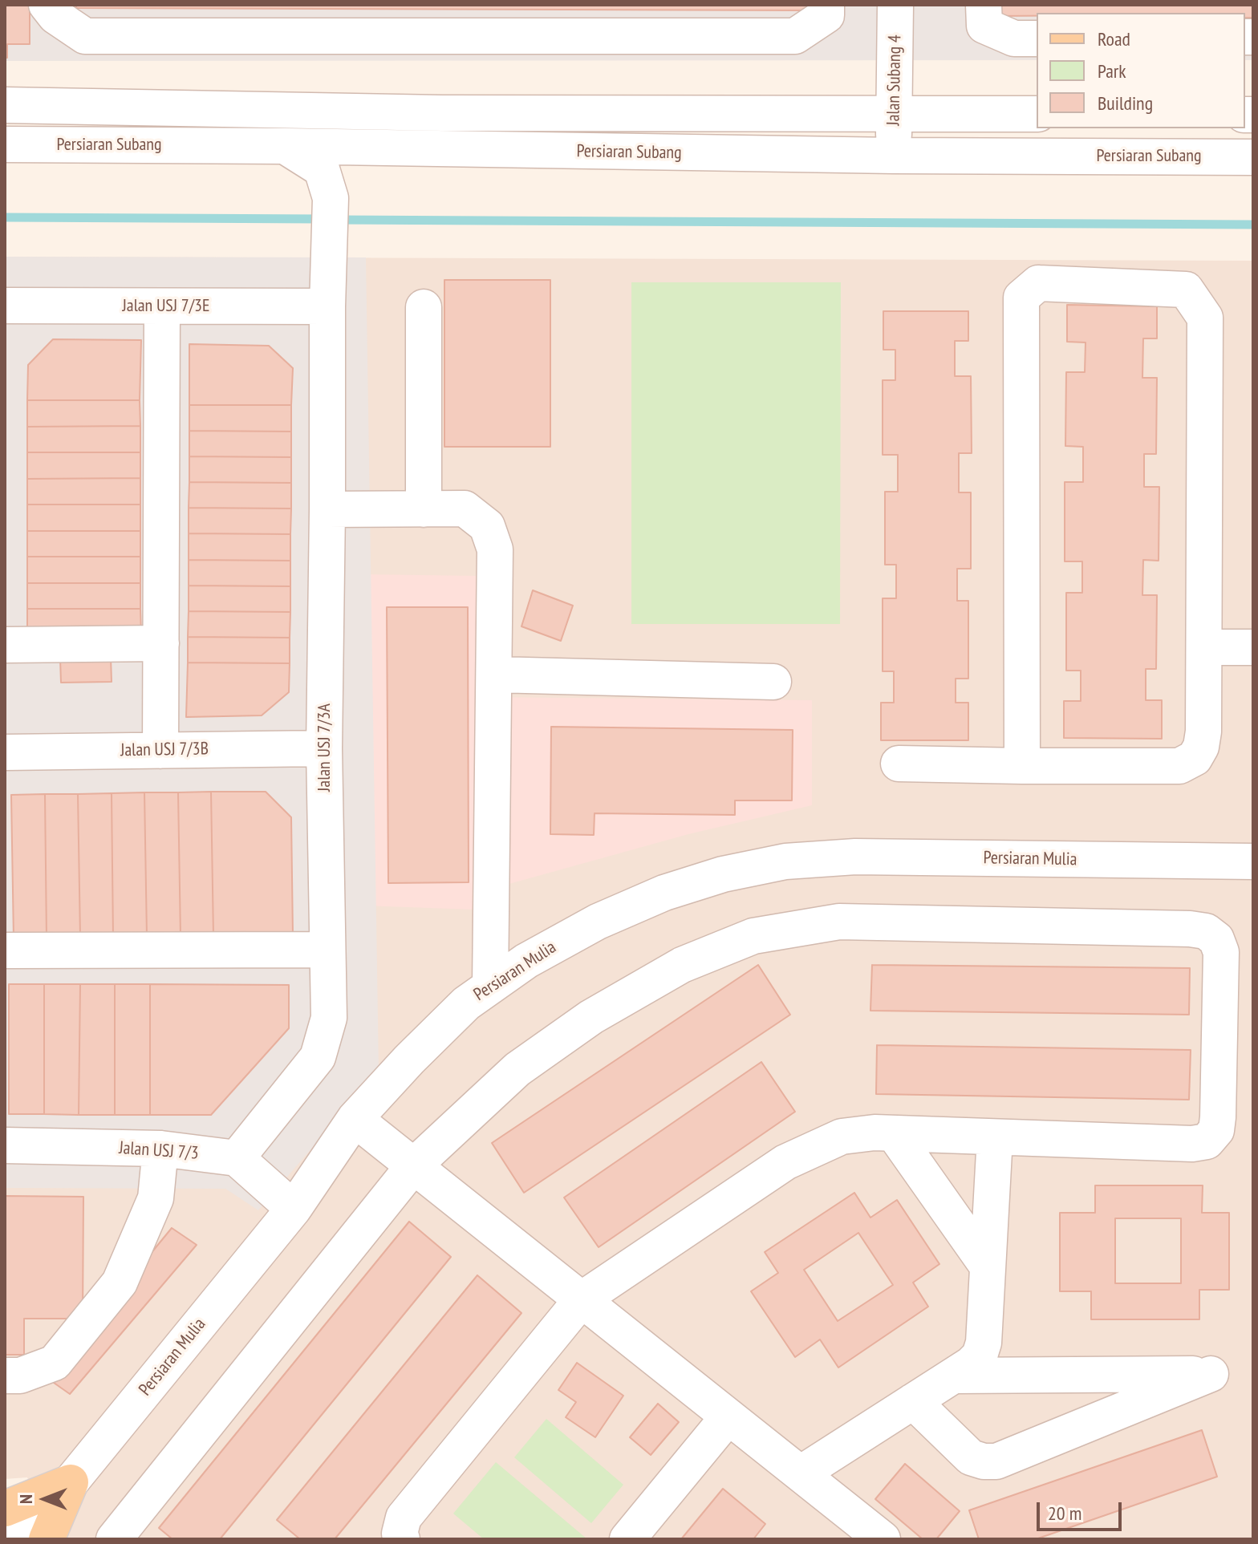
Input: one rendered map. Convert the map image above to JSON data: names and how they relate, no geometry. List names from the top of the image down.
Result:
{
  "streets": {
    "street": [
      "Jalan Subang 4",
      "Persiaran Subang",
      "Jalan USJ 7/3E",
      "Jalan USJ 7/3A",
      "Jalan USJ 7/3B",
      "Persiaran Mulia",
      "Jalan USJ 7/3"
    ]
  },
  "crossings": [
    ["Jalan Subang 4", "Persiaran Subang"],
    ["Jalan USJ 7/3E", "Jalan USJ 7/3A"],
    ["Jalan USJ 7/3A", "Jalan USJ 7/3B"],
    ["Jalan USJ 7/3A", "Jalan USJ 7/3"]
  ],
  "legend": ["Road", "Park", "Building"],
  "scale_bar": "20 m",
  "north": "left"
}
